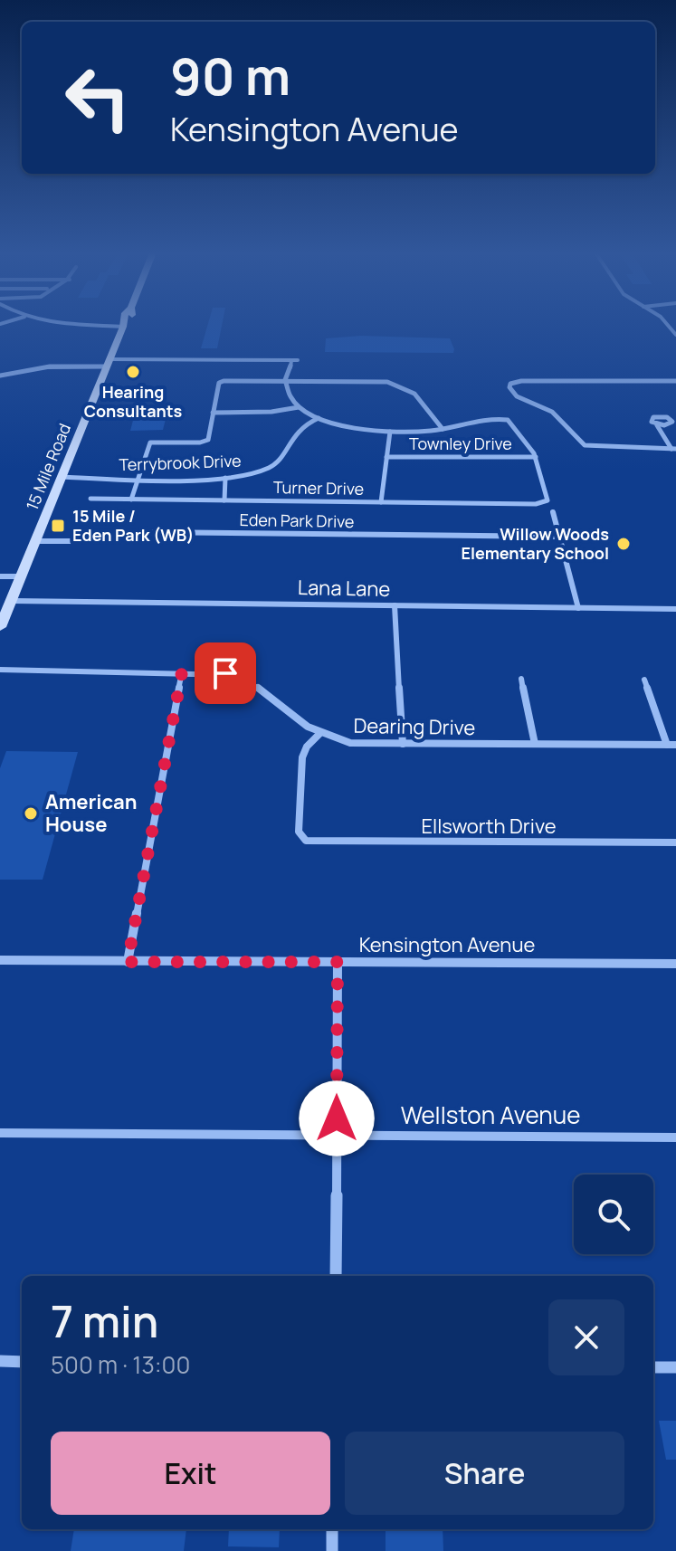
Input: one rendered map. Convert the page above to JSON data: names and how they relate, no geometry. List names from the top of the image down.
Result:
{
  "streets": {
    "main road": ["15 Mile Road"],
    "street": [
      "Townley Drive",
      "Terrybrook Drive",
      "Turner Drive",
      "Eden Park Drive",
      "Lana Lane",
      "Dearing Drive",
      "Ellsworth Drive",
      "Kensington Avenue",
      "Wellston Avenue"
    ]
  },
  "crossings": [
    ["Townley Drive", "Turner Drive"],
    ["Terrybrook Drive", "15 Mile Road"],
    ["15 Mile Road", "Eden Park Drive"],
    ["15 Mile Road", "Lana Lane"],
    ["Dearing Drive", "Ellsworth Drive"]
  ],
  "places": {
    "other": ["Hearing Consultants", "Willow Woods Elementary School", "American House"],
    "transit": ["15 Mile / Eden Park (WB)"]
  },
  "page": {
    "turn": ["90 m", "Kensington Avenue"],
    "heading": ["7 min", "500 m · 13:00"],
    "buttons": ["Exit", "Share"]
  }
}
